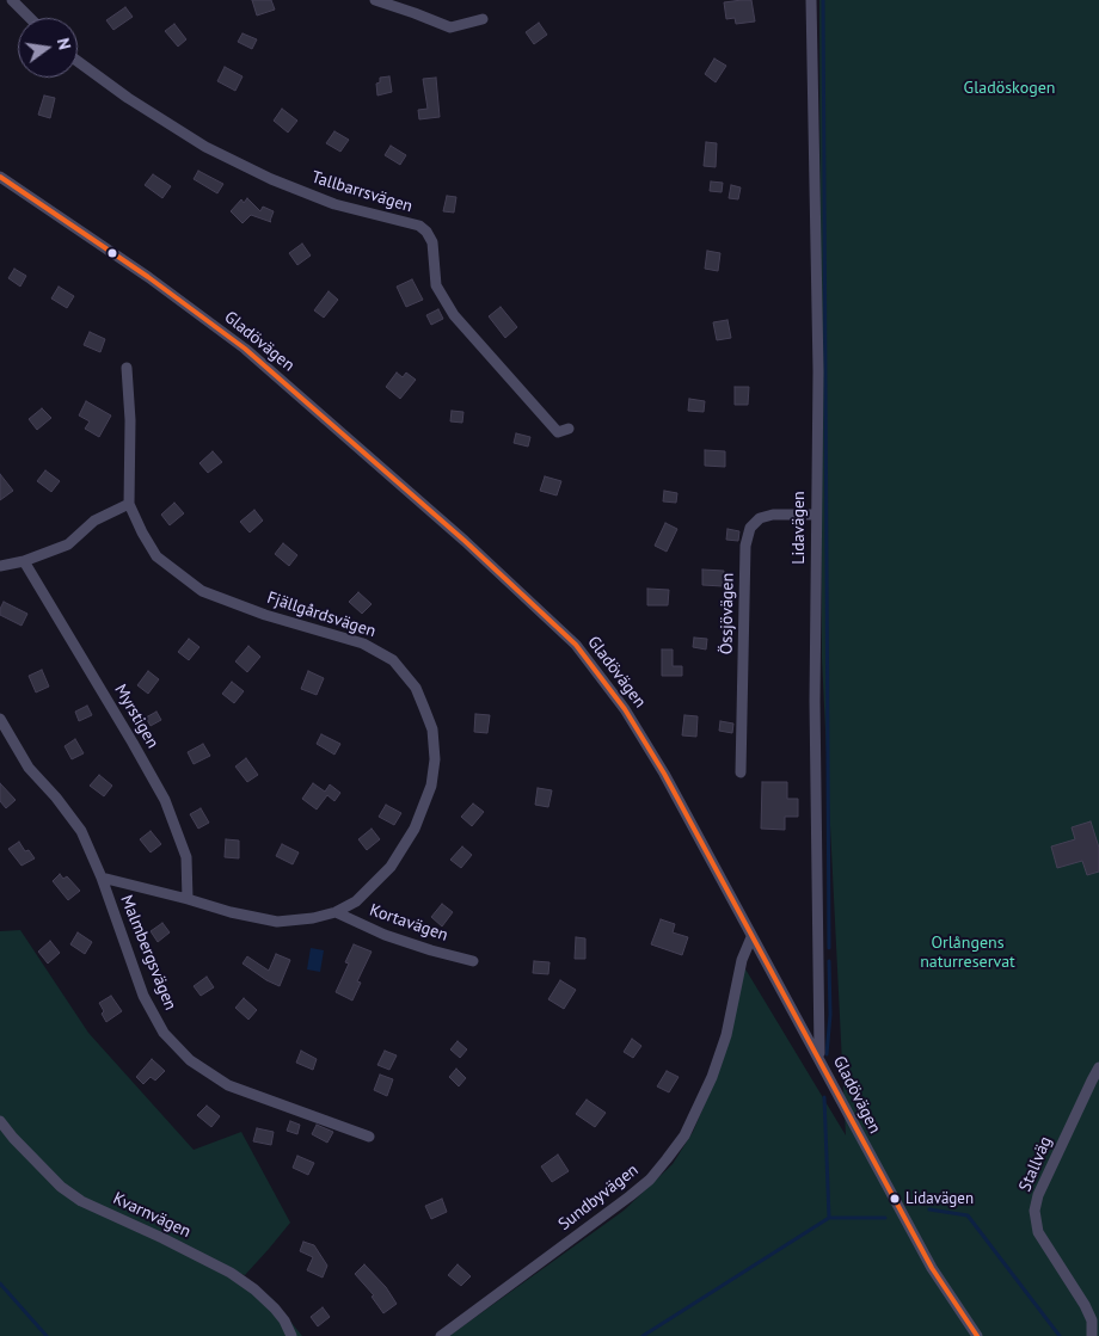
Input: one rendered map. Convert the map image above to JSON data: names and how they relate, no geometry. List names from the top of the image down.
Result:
{
  "streets": {
    "street": [
      "Tallbarrsvägen",
      "Gladövägen",
      "Lidavägen",
      "Össjövägen",
      "Fjällgårdsvägen",
      "Myrstigen",
      "Kortavägen",
      "Malmbergsvägen",
      "Stallväg",
      "Sundbyvägen",
      "Kvarnvägen"
    ]
  },
  "crossings": [
    ["Gladövägen", "Lidavägen"],
    ["Gladövägen", "Sundbyvägen"],
    ["Lidavägen", "Össjövägen"],
    ["Fjällgårdsvägen", "Myrstigen"],
    ["Fjällgårdsvägen", "Kortavägen"],
    ["Fjällgårdsvägen", "Malmbergsvägen"]
  ],
  "parks": ["Gladöskogen", "Orlångens naturreservat"],
  "places": ["Lidavägen"],
  "north": "right"
}
